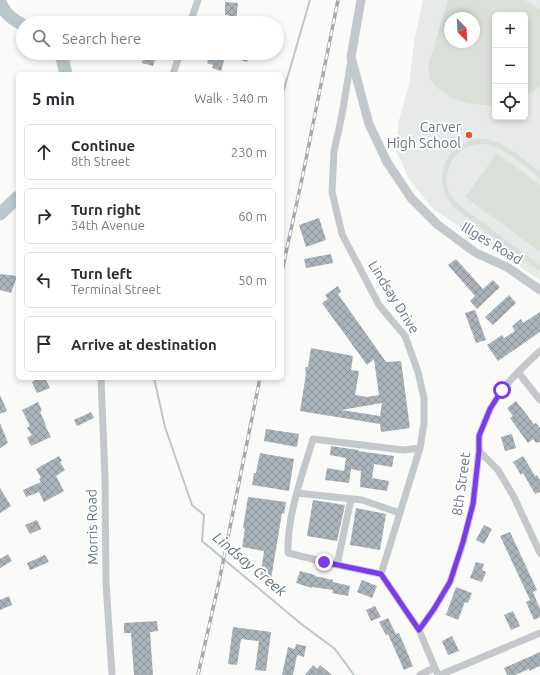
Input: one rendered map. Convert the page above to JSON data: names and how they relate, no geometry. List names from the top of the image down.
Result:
{
  "streets": {
    "street": [
      "Illges Road",
      "Lindsay Drive",
      "8th Street",
      "Morris Road"
    ]
  },
  "crossings": [
    ["Illges Road", "Lindsay Drive"]
  ],
  "water": ["Lindsay Creek"],
  "places": ["Carver High School"],
  "north": "bottom right",
  "page": {
    "map_buttons": ["+", "−"],
    "search": "Search here",
    "heading": ["5 min", "Walk · 340 m"],
    "list": [
      ["Continue", "8th Street", "230 m"],
      ["Turn right", "34th Avenue", "60 m"],
      ["Turn left", "Terminal Street", "50 m"],
      "Arrive at destination"
    ]
  }
}
